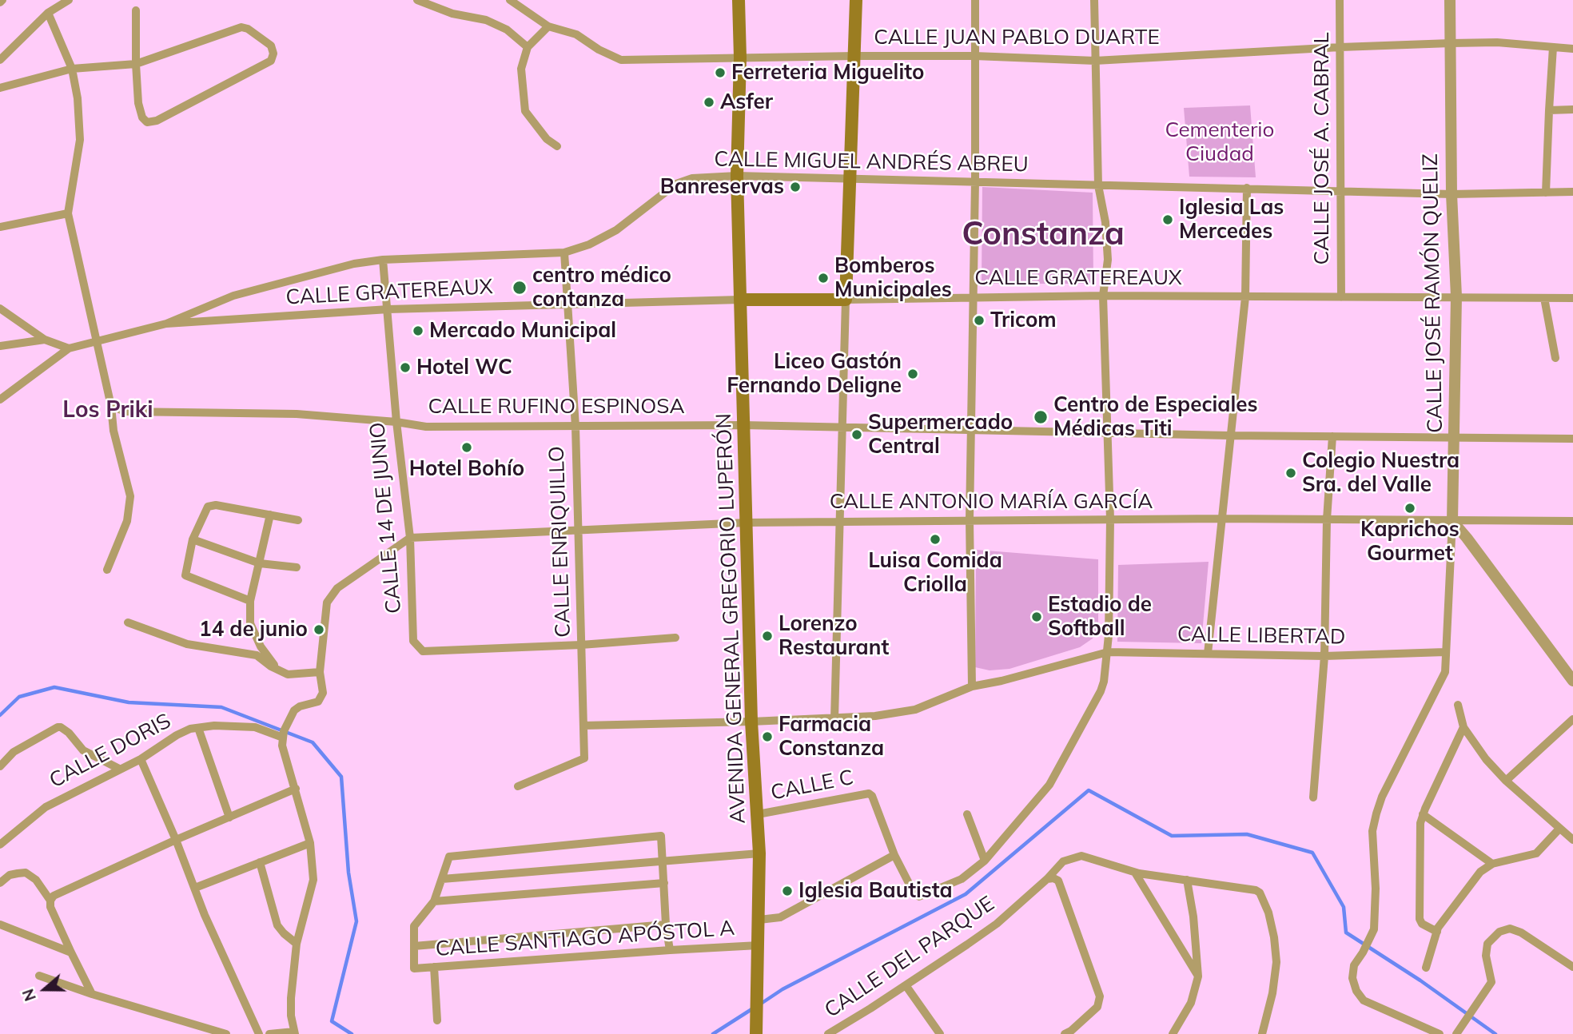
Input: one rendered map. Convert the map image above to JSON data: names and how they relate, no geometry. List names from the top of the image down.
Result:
{
  "streets": {
    "main road": ["CALLE GRATEREAUX", "AVENIDA GENERAL GREGORIO LUPERÓN"],
    "street": [
      "CALLE JUAN PABLO DUARTE",
      "CALLE JOSÉ A. CABRAL",
      "CALLE MIGUEL ANDRÉS ABREU",
      "CALLE JOSÉ RAMÓN QUELIZ",
      "CALLE RUFINO ESPINOSA",
      "CALLE ANTONIO MARÍA GARCÍA",
      "CALLE 14 DE JUNIO",
      "CALLE ENRIQUILLO",
      "CALLE LIBERTAD",
      "CALLE DORIS",
      "CALLE C",
      "CALLE SANTIAGO APÓSTOL A",
      "CALLE DEL PARQUE"
    ]
  },
  "crossings": [
    ["CALLE JUAN PABLO DUARTE", "CALLE JOSÉ A. CABRAL"],
    ["CALLE JUAN PABLO DUARTE", "CALLE JOSÉ RAMÓN QUELIZ"],
    ["CALLE JUAN PABLO DUARTE", "AVENIDA GENERAL GREGORIO LUPERÓN"],
    ["CALLE JOSÉ A. CABRAL", "CALLE MIGUEL ANDRÉS ABREU"],
    ["CALLE JOSÉ A. CABRAL", "CALLE GRATEREAUX"],
    ["CALLE MIGUEL ANDRÉS ABREU", "CALLE GRATEREAUX"],
    ["CALLE MIGUEL ANDRÉS ABREU", "CALLE JOSÉ RAMÓN QUELIZ"],
    ["CALLE MIGUEL ANDRÉS ABREU", "CALLE 14 DE JUNIO"],
    ["CALLE MIGUEL ANDRÉS ABREU", "CALLE ENRIQUILLO"],
    ["CALLE MIGUEL ANDRÉS ABREU", "AVENIDA GENERAL GREGORIO LUPERÓN"],
    ["CALLE GRATEREAUX", "CALLE JOSÉ RAMÓN QUELIZ"],
    ["CALLE GRATEREAUX", "CALLE 14 DE JUNIO"],
    ["CALLE GRATEREAUX", "CALLE ENRIQUILLO"],
    ["CALLE GRATEREAUX", "AVENIDA GENERAL GREGORIO LUPERÓN"],
    ["CALLE JOSÉ RAMÓN QUELIZ", "CALLE RUFINO ESPINOSA"],
    ["CALLE JOSÉ RAMÓN QUELIZ", "CALLE ANTONIO MARÍA GARCÍA"],
    ["CALLE JOSÉ RAMÓN QUELIZ", "CALLE LIBERTAD"],
    ["CALLE RUFINO ESPINOSA", "CALLE 14 DE JUNIO"],
    ["CALLE RUFINO ESPINOSA", "CALLE ENRIQUILLO"],
    ["CALLE RUFINO ESPINOSA", "AVENIDA GENERAL GREGORIO LUPERÓN"],
    ["CALLE ANTONIO MARÍA GARCÍA", "CALLE 14 DE JUNIO"],
    ["CALLE ANTONIO MARÍA GARCÍA", "CALLE ENRIQUILLO"],
    ["CALLE ANTONIO MARÍA GARCÍA", "AVENIDA GENERAL GREGORIO LUPERÓN"],
    ["CALLE 14 DE JUNIO", "CALLE ENRIQUILLO"],
    ["CALLE ENRIQUILLO", "CALLE LIBERTAD"],
    ["AVENIDA GENERAL GREGORIO LUPERÓN", "CALLE LIBERTAD"],
    ["AVENIDA GENERAL GREGORIO LUPERÓN", "CALLE C"],
    ["AVENIDA GENERAL GREGORIO LUPERÓN", "CALLE SANTIAGO APÓSTOL A"]
  ],
  "districts": ["Constanza", "Los Priki"],
  "parks": ["Cementerio Ciudad"],
  "places": [
    "Ferreteria Miguelito",
    "Asfer",
    "Banreservas",
    "Iglesia Las Mercedes",
    "Bomberos Municipales",
    "centro médico contanza",
    "Tricom",
    "Mercado Municipal",
    "Hotel WC",
    "Liceo Gastón Fernando Deligne",
    "Centro de Especiales Médicas Titi",
    "Supermercado Central",
    "Hotel Bohío",
    "Colegio Nuestra Sra. del Valle",
    "Kaprichos Gourmet",
    "Luisa Comida Criolla",
    "Estadio de Softball",
    "14 de junio",
    "Lorenzo Restaurant",
    "Farmacia Constanza",
    "Iglesia Bautista"
  ],
  "north": "left"
}
